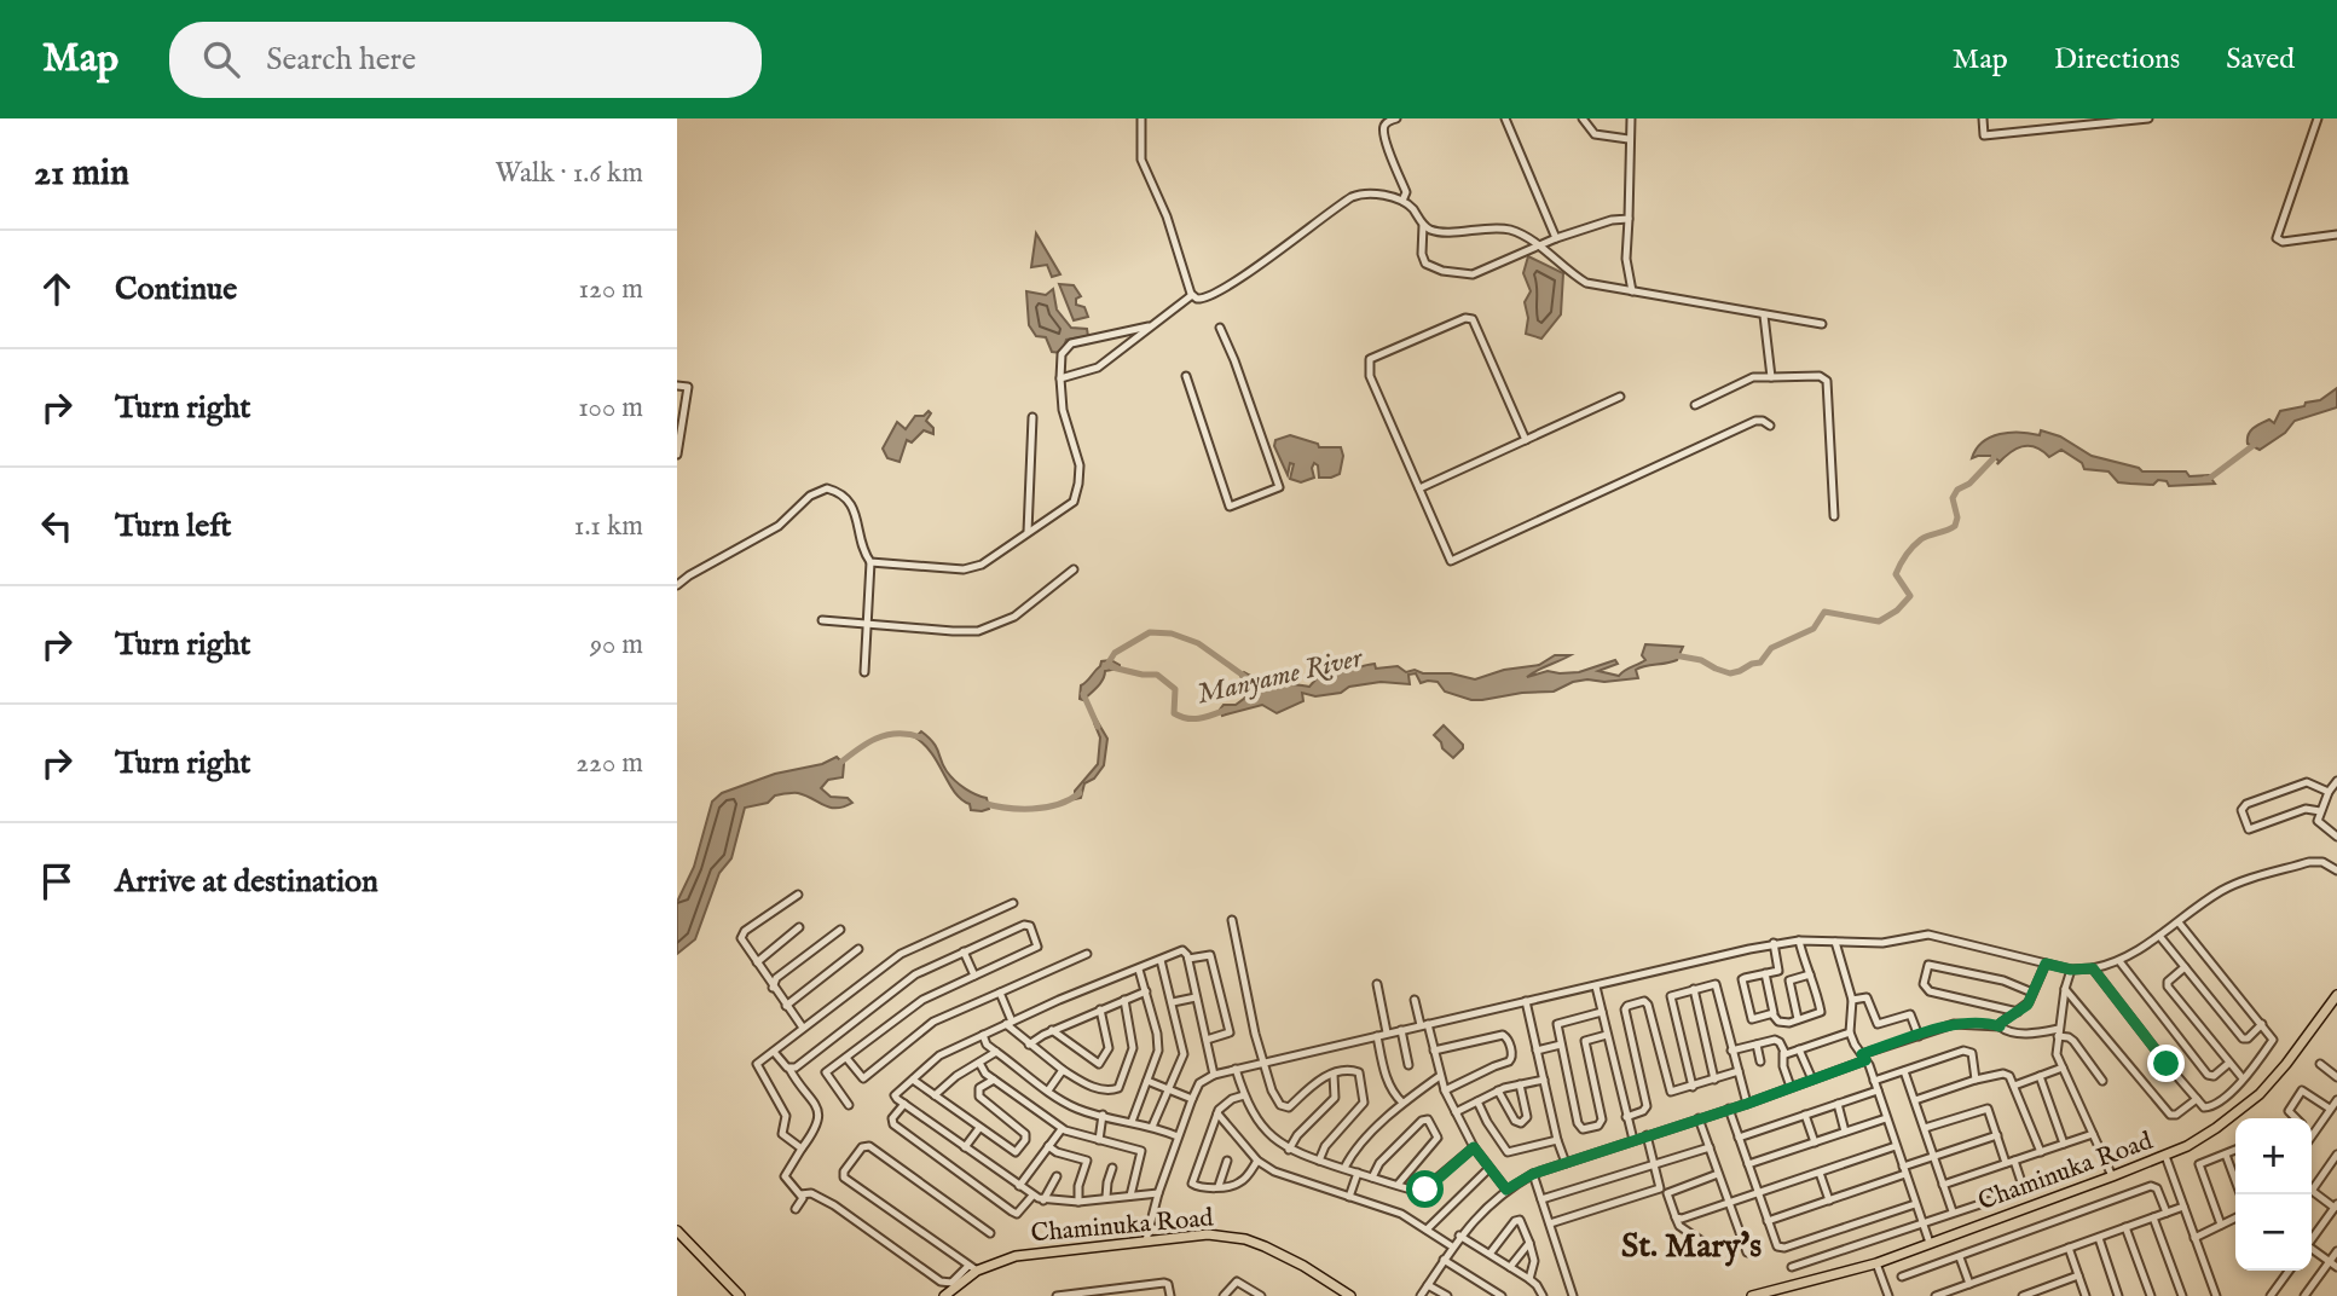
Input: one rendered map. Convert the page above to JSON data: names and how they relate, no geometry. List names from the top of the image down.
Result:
{
  "streets": {
    "main road": ["Chaminuka Road"]
  },
  "districts": ["St. Mary's"],
  "water": ["Manyame River"],
  "page": {
    "header": "Map",
    "search": "Search here",
    "nav": ["Map", "Directions", "Saved"],
    "heading": ["21 min", "Walk · 1.6 km"],
    "list": [
      ["Continue", "120 m"],
      ["Turn right", "100 m"],
      ["Turn left", "1.1 km"],
      ["Turn right", "90 m"],
      ["Turn right", "220 m"],
      "Arrive at destination"
    ],
    "map_buttons": ["+", "−"]
  }
}
